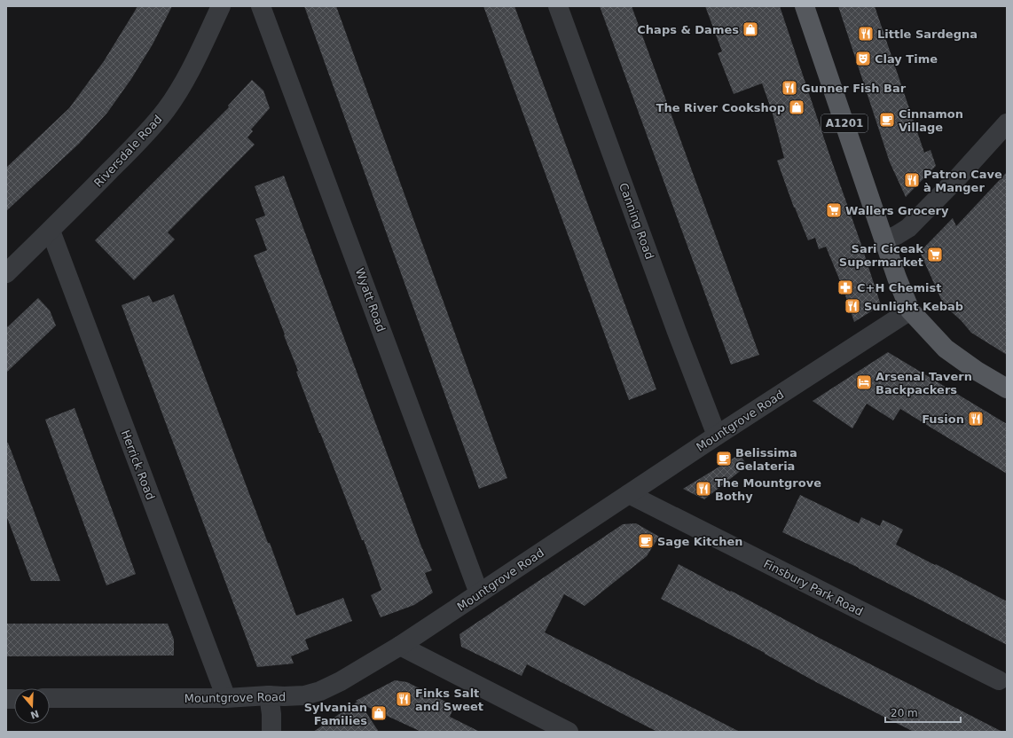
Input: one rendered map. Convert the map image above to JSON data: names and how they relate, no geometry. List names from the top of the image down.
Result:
{
  "streets": {
    "main road": ["A1201"],
    "street": [
      "Riversdale Road",
      "Canning Road",
      "Wyatt Road",
      "Mountgrove Road",
      "Herrick Road",
      "Finsbury Park Road"
    ]
  },
  "crossings": [
    ["A1201", "Mountgrove Road"],
    ["Riversdale Road", "Herrick Road"],
    ["Canning Road", "Mountgrove Road"],
    ["Wyatt Road", "Mountgrove Road"],
    ["Mountgrove Road", "Herrick Road"],
    ["Mountgrove Road", "Finsbury Park Road"]
  ],
  "places": {
    "shop": ["Chaps & Dames", "The River Cookshop", "Sylvanian Families"],
    "restaurant": [
      "Little Sardegna",
      "Gunner Fish Bar",
      "Patron Cave à Manger",
      "Sunlight Kebab",
      "Fusion",
      "The Mountgrove Bothy",
      "Finks Salt and Sweet"
    ],
    "theatre": ["Clay Time"],
    "cafe": ["Cinnamon Village", "Belissima Gelateria", "Sage Kitchen"],
    "supermarket": ["Wallers Grocery", "Sari Ciceak Supermarket"],
    "pharmacy": ["C+H Chemist"],
    "hotel": ["Arsenal Tavern Backpackers"]
  },
  "scale_bar": "20 m",
  "north": "bottom"
}
